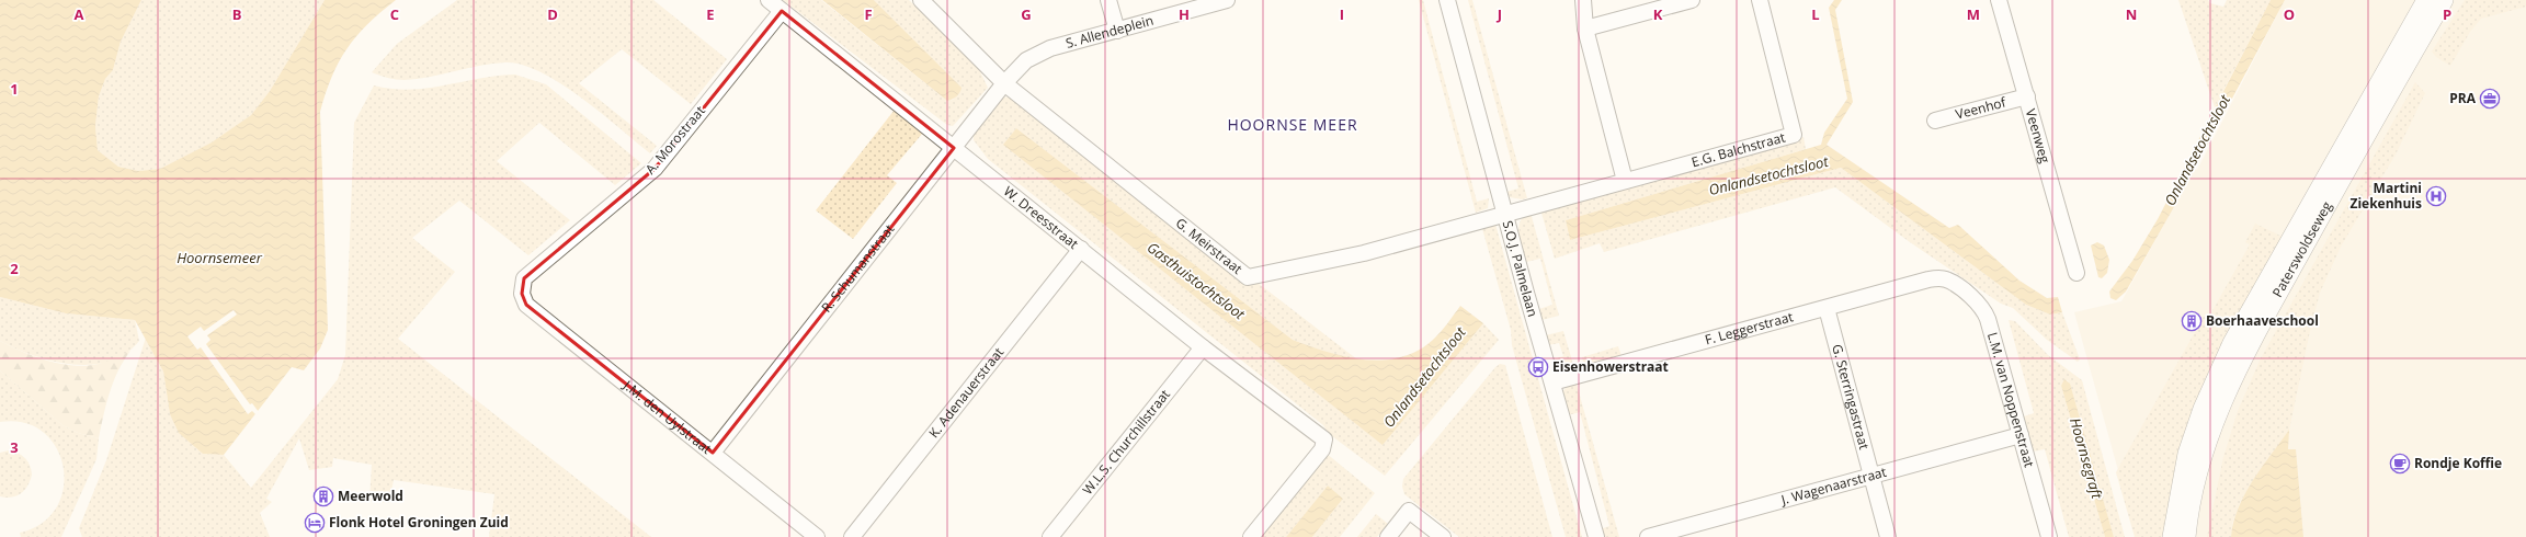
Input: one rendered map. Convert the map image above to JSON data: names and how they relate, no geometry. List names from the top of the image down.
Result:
{
  "streets": {
    "main road": ["Paterswoldseweg"],
    "street": [
      "S. Allendeplein",
      "Veenhof",
      "Veenweg",
      "A. Morostraat",
      "E.G. Balchstraat",
      "W. Dreesstraat",
      "G. Meirstraat",
      "R. Schumanstraat",
      "S.O.J. Palmelaan",
      "F. Leggerstraat",
      "K. Adenauerstraat",
      "G. Sterringastraat",
      "L.M. van Noppenstraat",
      "J.M. den Uylstraat",
      "W.L.S. Churchillstraat",
      "J. Wagenaarstraat"
    ]
  },
  "crossings": [
    ["S. Allendeplein", "G. Meirstraat"],
    ["S. Allendeplein", "R. Schumanstraat"],
    ["Veenhof", "Veenweg"],
    ["A. Morostraat", "W. Dreesstraat"],
    ["A. Morostraat", "J.M. den Uylstraat"],
    ["E.G. Balchstraat", "G. Meirstraat"],
    ["E.G. Balchstraat", "S.O.J. Palmelaan"],
    ["W. Dreesstraat", "R. Schumanstraat"],
    ["W. Dreesstraat", "K. Adenauerstraat"],
    ["W. Dreesstraat", "W.L.S. Churchillstraat"],
    ["G. Meirstraat", "R. Schumanstraat"],
    ["G. Meirstraat", "S.O.J. Palmelaan"],
    ["R. Schumanstraat", "J.M. den Uylstraat"],
    ["S.O.J. Palmelaan", "F. Leggerstraat"],
    ["F. Leggerstraat", "G. Sterringastraat"],
    ["F. Leggerstraat", "L.M. van Noppenstraat"],
    ["G. Sterringastraat", "J. Wagenaarstraat"],
    ["L.M. van Noppenstraat", "J. Wagenaarstraat"]
  ],
  "districts": ["HOORNSE MEER"],
  "water": [
    "Onlandsetochtsloot",
    "Hoornsemeer",
    "Gasthuistochtsloot",
    "Hoornsegraft"
  ],
  "places": {
    "office": ["PRA"],
    "hospital": ["Martini Ziekenhuis"],
    "building": ["Boerhaaveschool", "Meerwold"],
    "bus stop": ["Eisenhowerstraat"],
    "cafe": ["Rondje Koffie"],
    "hotel": ["Flonk Hotel Groningen Zuid"]
  },
  "grid": {
    "columns": [
      "A",
      "B",
      "C",
      "D",
      "E",
      "F",
      "G",
      "H",
      "I",
      "J",
      "K",
      "L",
      "M",
      "N",
      "O",
      "P"
    ],
    "rows": ["1", "2", "3"]
  }
}
